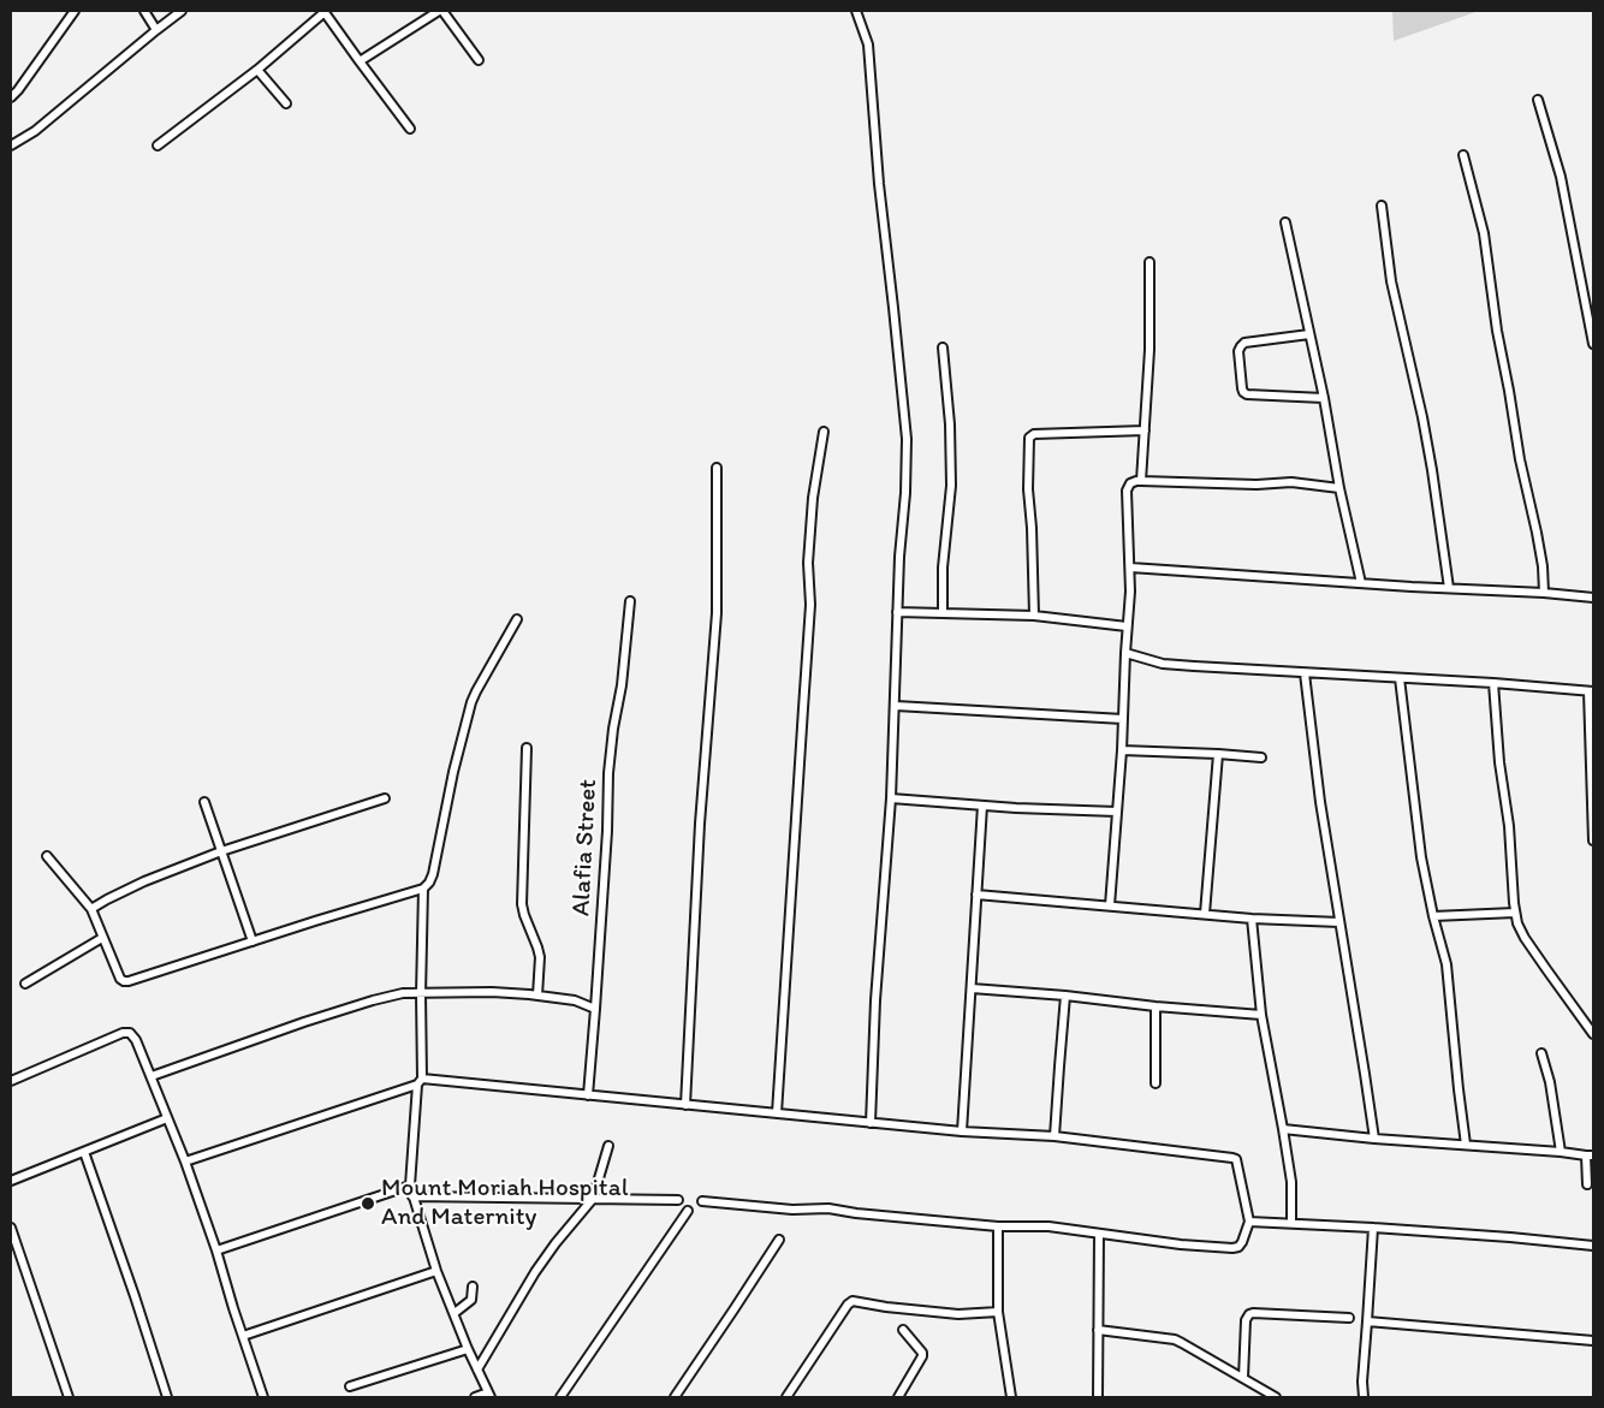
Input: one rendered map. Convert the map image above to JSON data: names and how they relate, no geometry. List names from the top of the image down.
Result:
{
  "streets": {
    "street": ["Alafia Street"]
  },
  "places": ["Mount Moriah Hospital And Maternity"]
}
